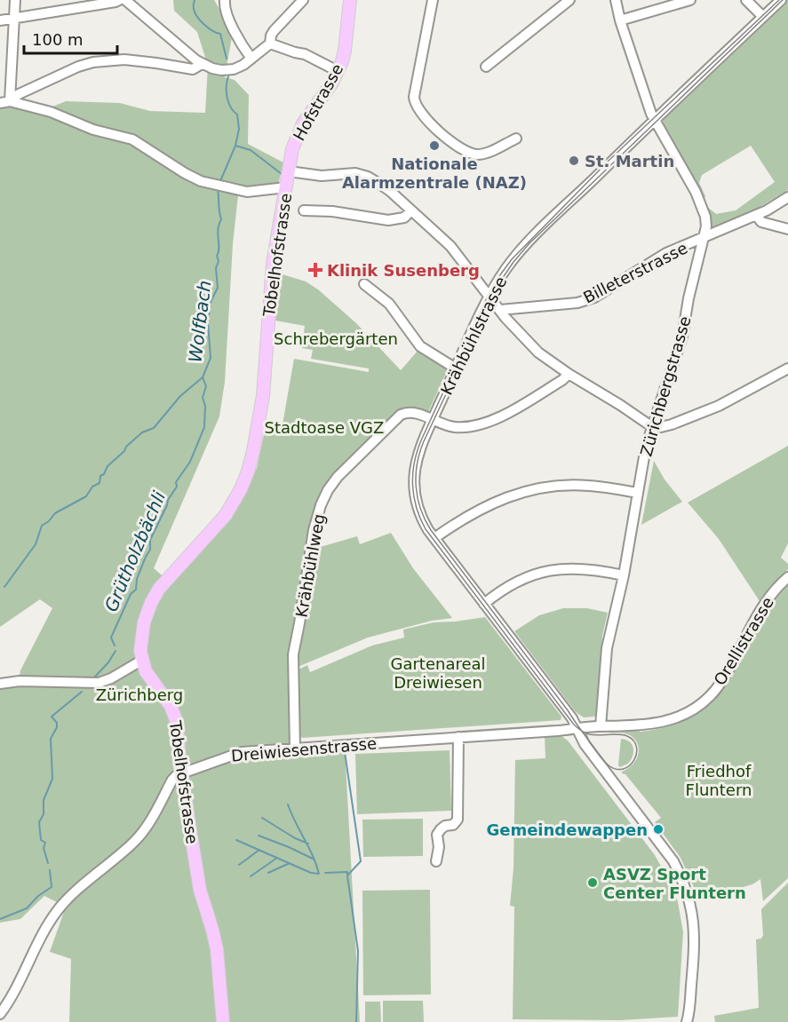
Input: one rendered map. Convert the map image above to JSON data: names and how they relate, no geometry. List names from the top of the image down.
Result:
{
  "streets": {
    "main road": ["Hofstrasse", "Tobelhofstrasse"],
    "street": [
      "Billeterstrasse",
      "Krähbühlstrasse",
      "Zürichbergstrasse",
      "Krähbühlweg",
      "Orellistrasse",
      "Dreiwiesenstrasse"
    ]
  },
  "crossings": [
    ["Hofstrasse", "Tobelhofstrasse"],
    ["Tobelhofstrasse", "Dreiwiesenstrasse"],
    ["Billeterstrasse", "Zürichbergstrasse"],
    ["Krähbühlstrasse", "Zürichbergstrasse"],
    ["Krähbühlstrasse", "Krähbühlweg"],
    ["Krähbühlstrasse", "Orellistrasse"],
    ["Krähbühlstrasse", "Dreiwiesenstrasse"],
    ["Zürichbergstrasse", "Orellistrasse"],
    ["Krähbühlweg", "Dreiwiesenstrasse"],
    ["Orellistrasse", "Dreiwiesenstrasse"]
  ],
  "water": ["Wolfbach", "Grütholzbächli"],
  "parks": [
    "Schrebergärten",
    "Stadtoase VGZ",
    "Gartenareal Dreiwiesen",
    "Zürichberg",
    "Friedhof Fluntern"
  ],
  "places": {
    "other": [
      "Nationale Alarmzentrale (NAZ)",
      "St. Martin",
      "Gemeindewappen",
      "ASVZ Sport Center Fluntern"
    ],
    "health": ["Klinik Susenberg"]
  },
  "scale_bar": "100 m"
}
